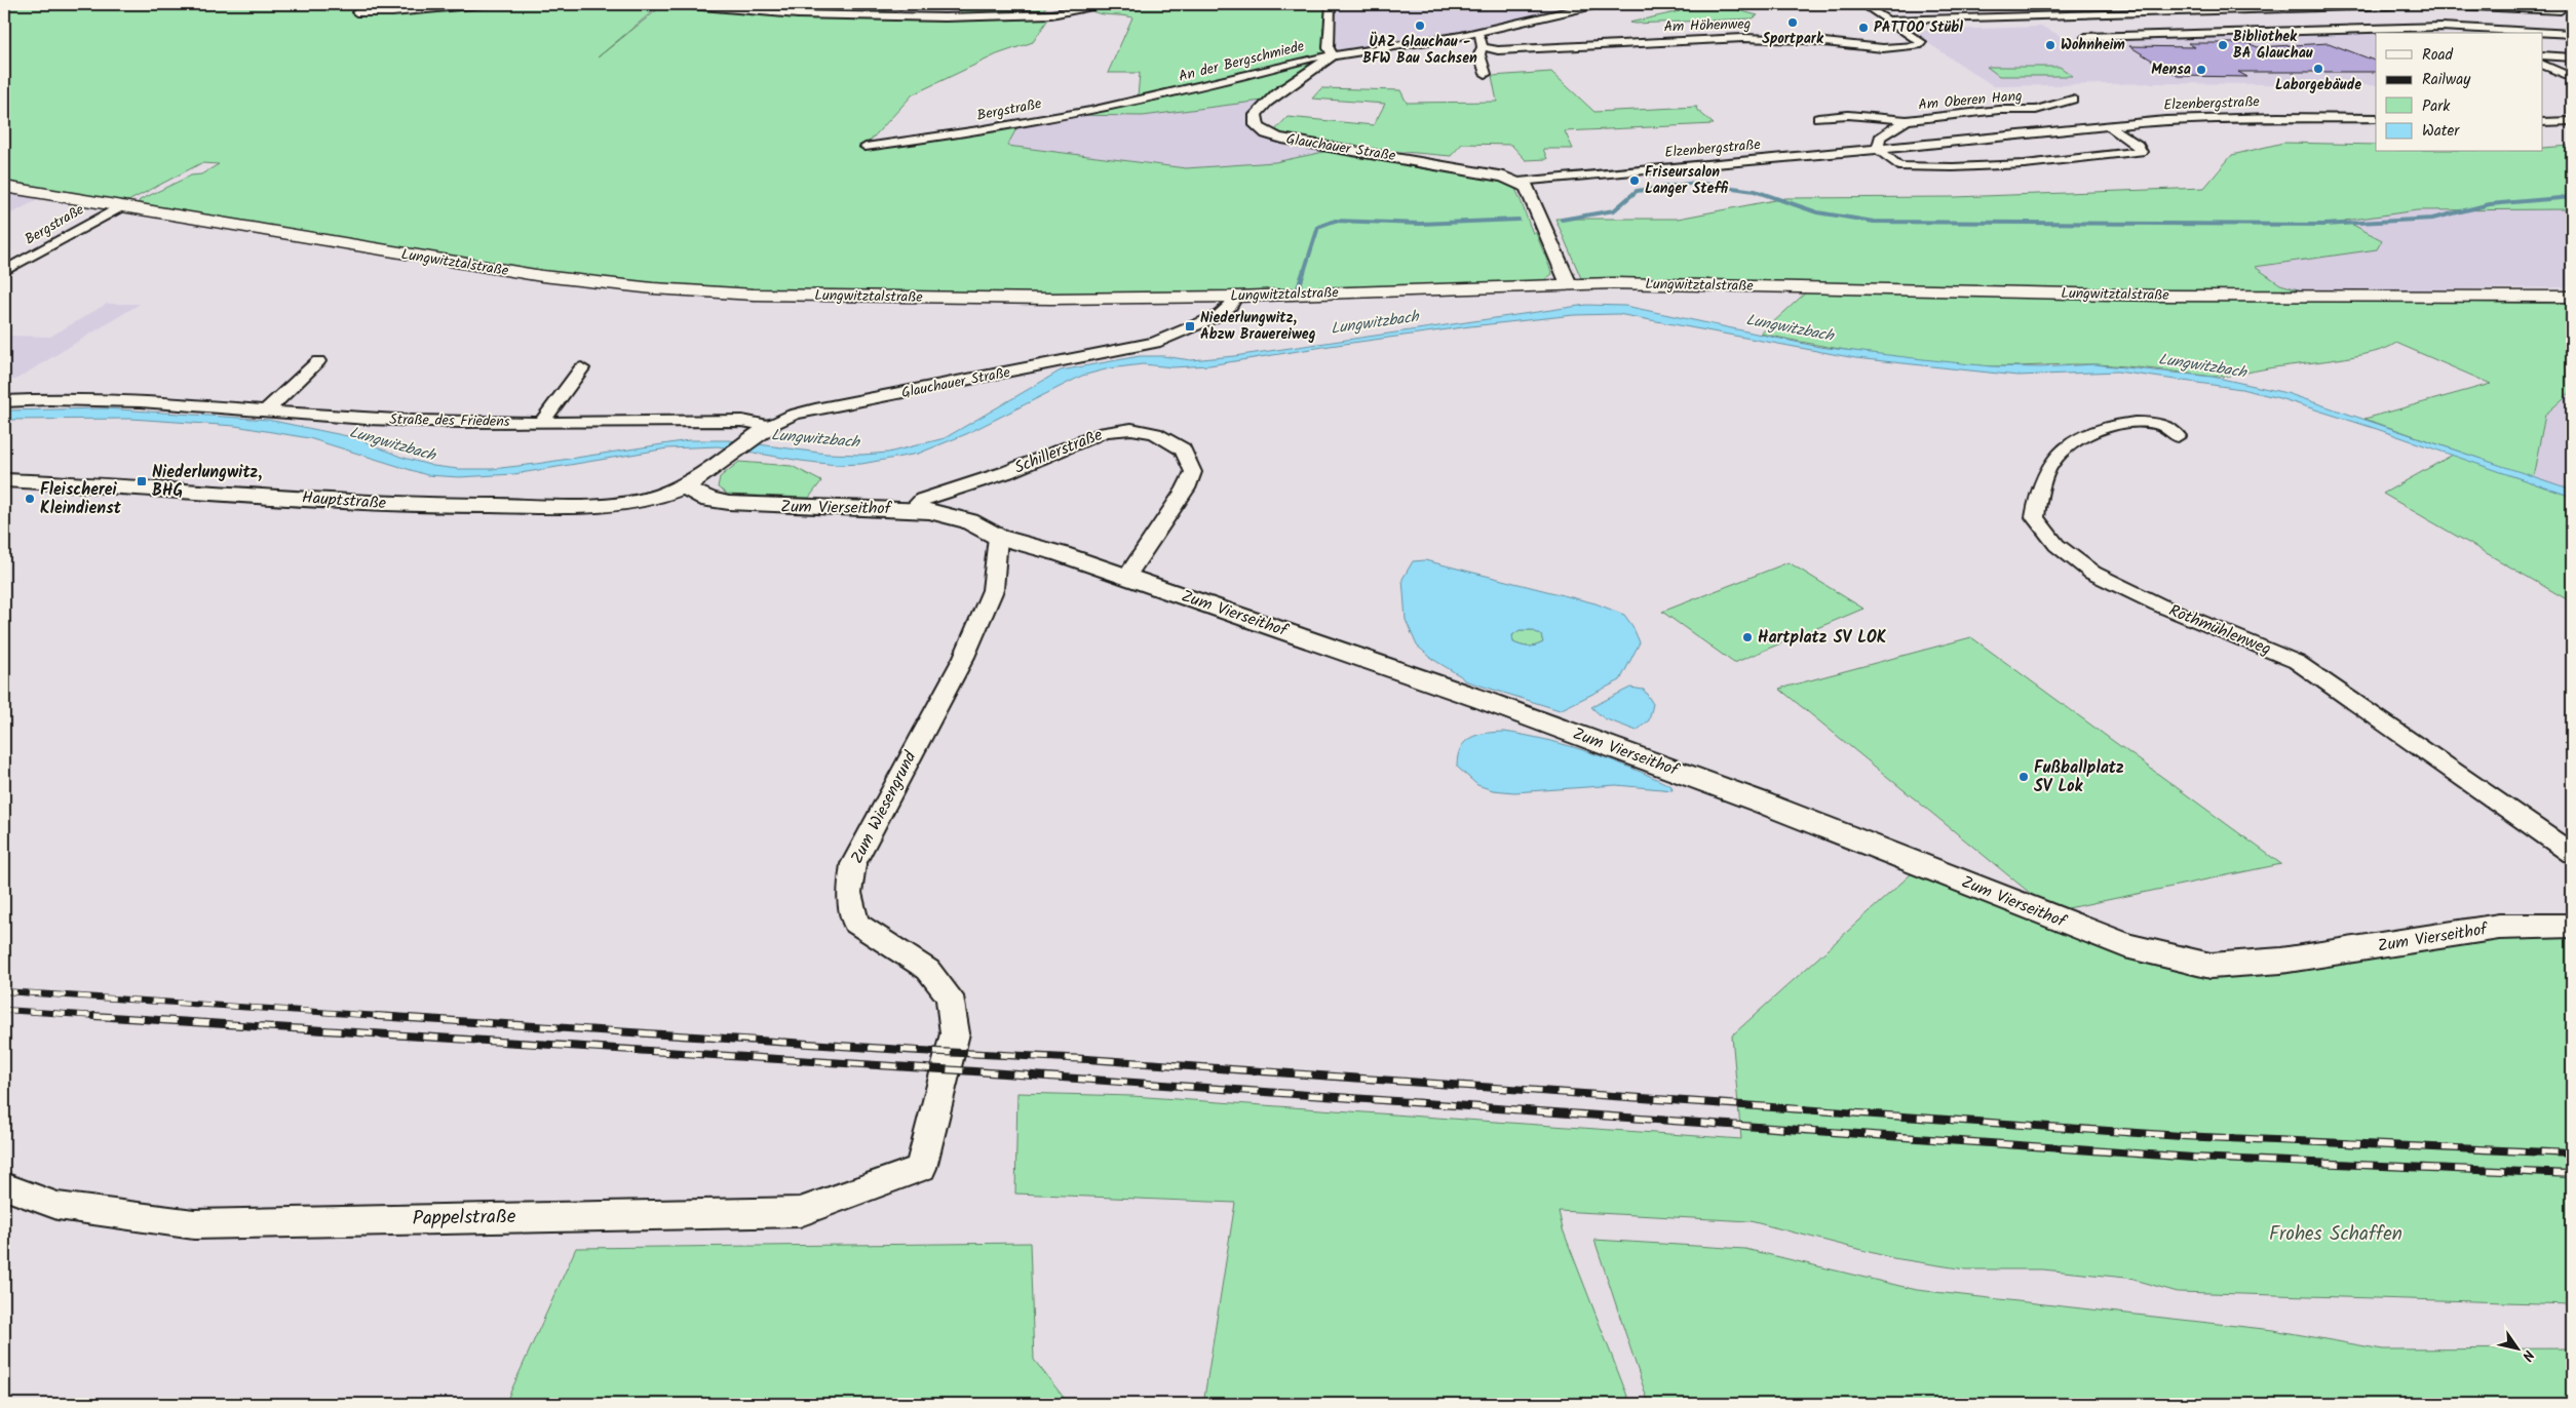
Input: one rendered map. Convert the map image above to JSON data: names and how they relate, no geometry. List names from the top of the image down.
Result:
{
  "streets": {
    "main road": ["Lungwitztalstraße"],
    "street": [
      "Am Höhenweg",
      "An der Bergschmiede",
      "Am Oberen Hang",
      "Elzenbergstraße",
      "Bergstraße",
      "Glauchauer Straße",
      "Straße des Friedens",
      "Schillerstraße",
      "Hauptstraße",
      "Zum Vierseithof",
      "Rothmühlenweg",
      "Zum Wiesengrund",
      "Pappelstraße"
    ]
  },
  "crossings": [
    ["An der Bergschmiede", "Bergstraße"],
    ["An der Bergschmiede", "Glauchauer Straße"],
    ["Am Oberen Hang", "Elzenbergstraße"],
    ["Elzenbergstraße", "Glauchauer Straße"],
    ["Bergstraße", "Lungwitztalstraße"],
    ["Glauchauer Straße", "Lungwitztalstraße"],
    ["Glauchauer Straße", "Straße des Friedens"],
    ["Glauchauer Straße", "Hauptstraße"],
    ["Glauchauer Straße", "Zum Vierseithof"],
    ["Schillerstraße", "Zum Vierseithof"],
    ["Hauptstraße", "Zum Vierseithof"],
    ["Zum Vierseithof", "Zum Wiesengrund"],
    ["Zum Wiesengrund", "Pappelstraße"]
  ],
  "water": ["Lungwitzbach"],
  "parks": ["Frohes Schaffen"],
  "places": {
    "other": [
      "Sportpark",
      "ÜAZ Glauchau - BFW Bau Sachsen",
      "PATTOO Stübl",
      "Wohnheim",
      "Bibliothek BA Glauchau",
      "Laborgebäude",
      "Mensa",
      "Friseursalon Langer Steffi",
      "Fleischerei Kleindienst",
      "Hartplatz SV LOK",
      "Fußballplatz SV Lok"
    ],
    "transit": ["Niederlungwitz, Abzw Brauereiweg", "Niederlungwitz, BHG"]
  },
  "legend": [
    "Road",
    "Railway",
    "Park",
    "Water"
  ],
  "north": "bottom right"
}
